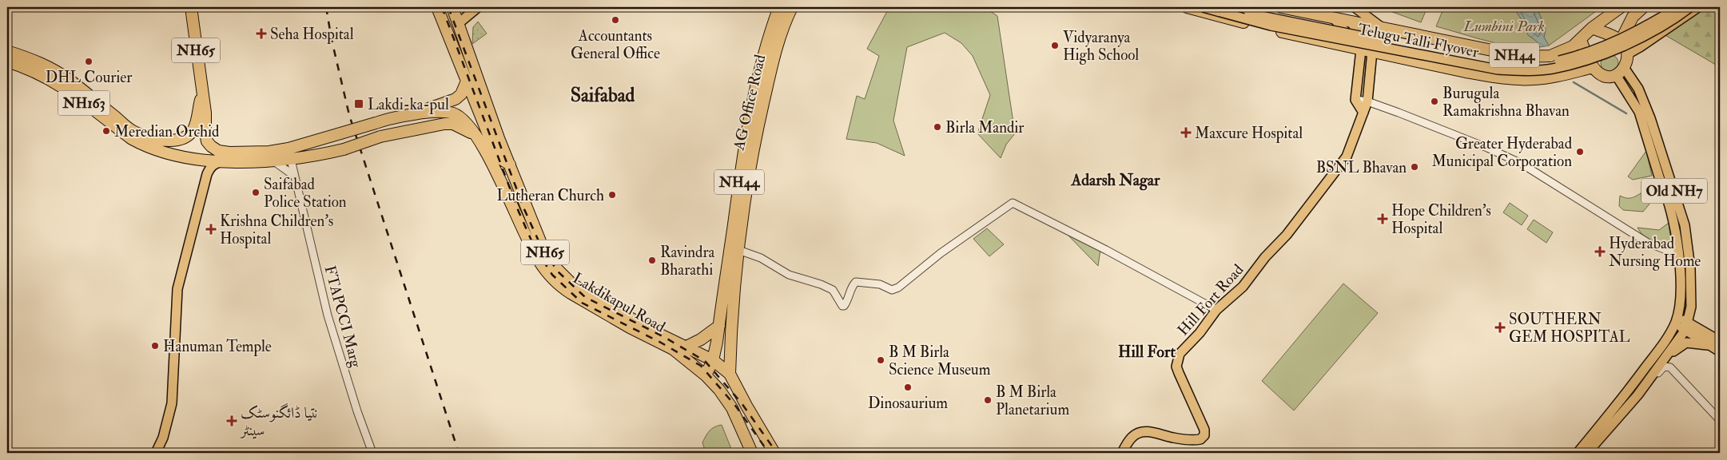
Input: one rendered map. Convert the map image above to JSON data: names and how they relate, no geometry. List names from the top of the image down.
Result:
{
  "streets": {
    "highway": [
      "NH65",
      "NH44",
      "AG Office Road",
      "NH163",
      "Lakdikapul Road"
    ],
    "main road": ["Telugu Talli Flyover", "Old NH7", "Hill Fort Road"],
    "street": ["FTAPCCI Marg"]
  },
  "crossings": [
    ["Telugu Talli Flyover", "NH44"],
    ["NH65", "NH44"],
    ["NH65", "AG Office Road"],
    ["NH65", "Lakdikapul Road"],
    ["NH44", "AG Office Road"],
    ["NH44", "Old NH7"],
    ["NH44", "Hill Fort Road"],
    ["NH44", "Lakdikapul Road"],
    ["AG Office Road", "Lakdikapul Road"],
    ["NH163", "Lakdikapul Road"],
    ["Lakdikapul Road", "FTAPCCI Marg"]
  ],
  "districts": ["Saifabad", "Adarsh Nagar", "Hill Fort"],
  "parks": ["Lumbini Park"],
  "places": {
    "other": [
      "Accountants General Office",
      "Vidyaranya High School",
      "DHL Courier",
      "Burugula Ramakrishna Bhavan",
      "Birla Mandir",
      "Meredian Orchid",
      "Greater Hyderabad Municipal Corporation",
      "BSNL Bhavan",
      "Saifabad Police Station",
      "Lutheran Church",
      "Ravindra Bharathi",
      "Hanuman Temple",
      "B M Birla Science Museum",
      "Dinosaurium",
      "B M Birla Planetarium"
    ],
    "health": [
      "Seha Hospital",
      "Maxcure Hospital",
      "Hope Children's Hospital",
      "Krishna Children's Hospital",
      "Hyderabad Nursing Home",
      "SOUTHERN GEM HOSPITAL",
      "نتیا ڈائگنوسٹک سینٹر"
    ],
    "transit": ["Lakdi-ka-pul"]
  }
}
